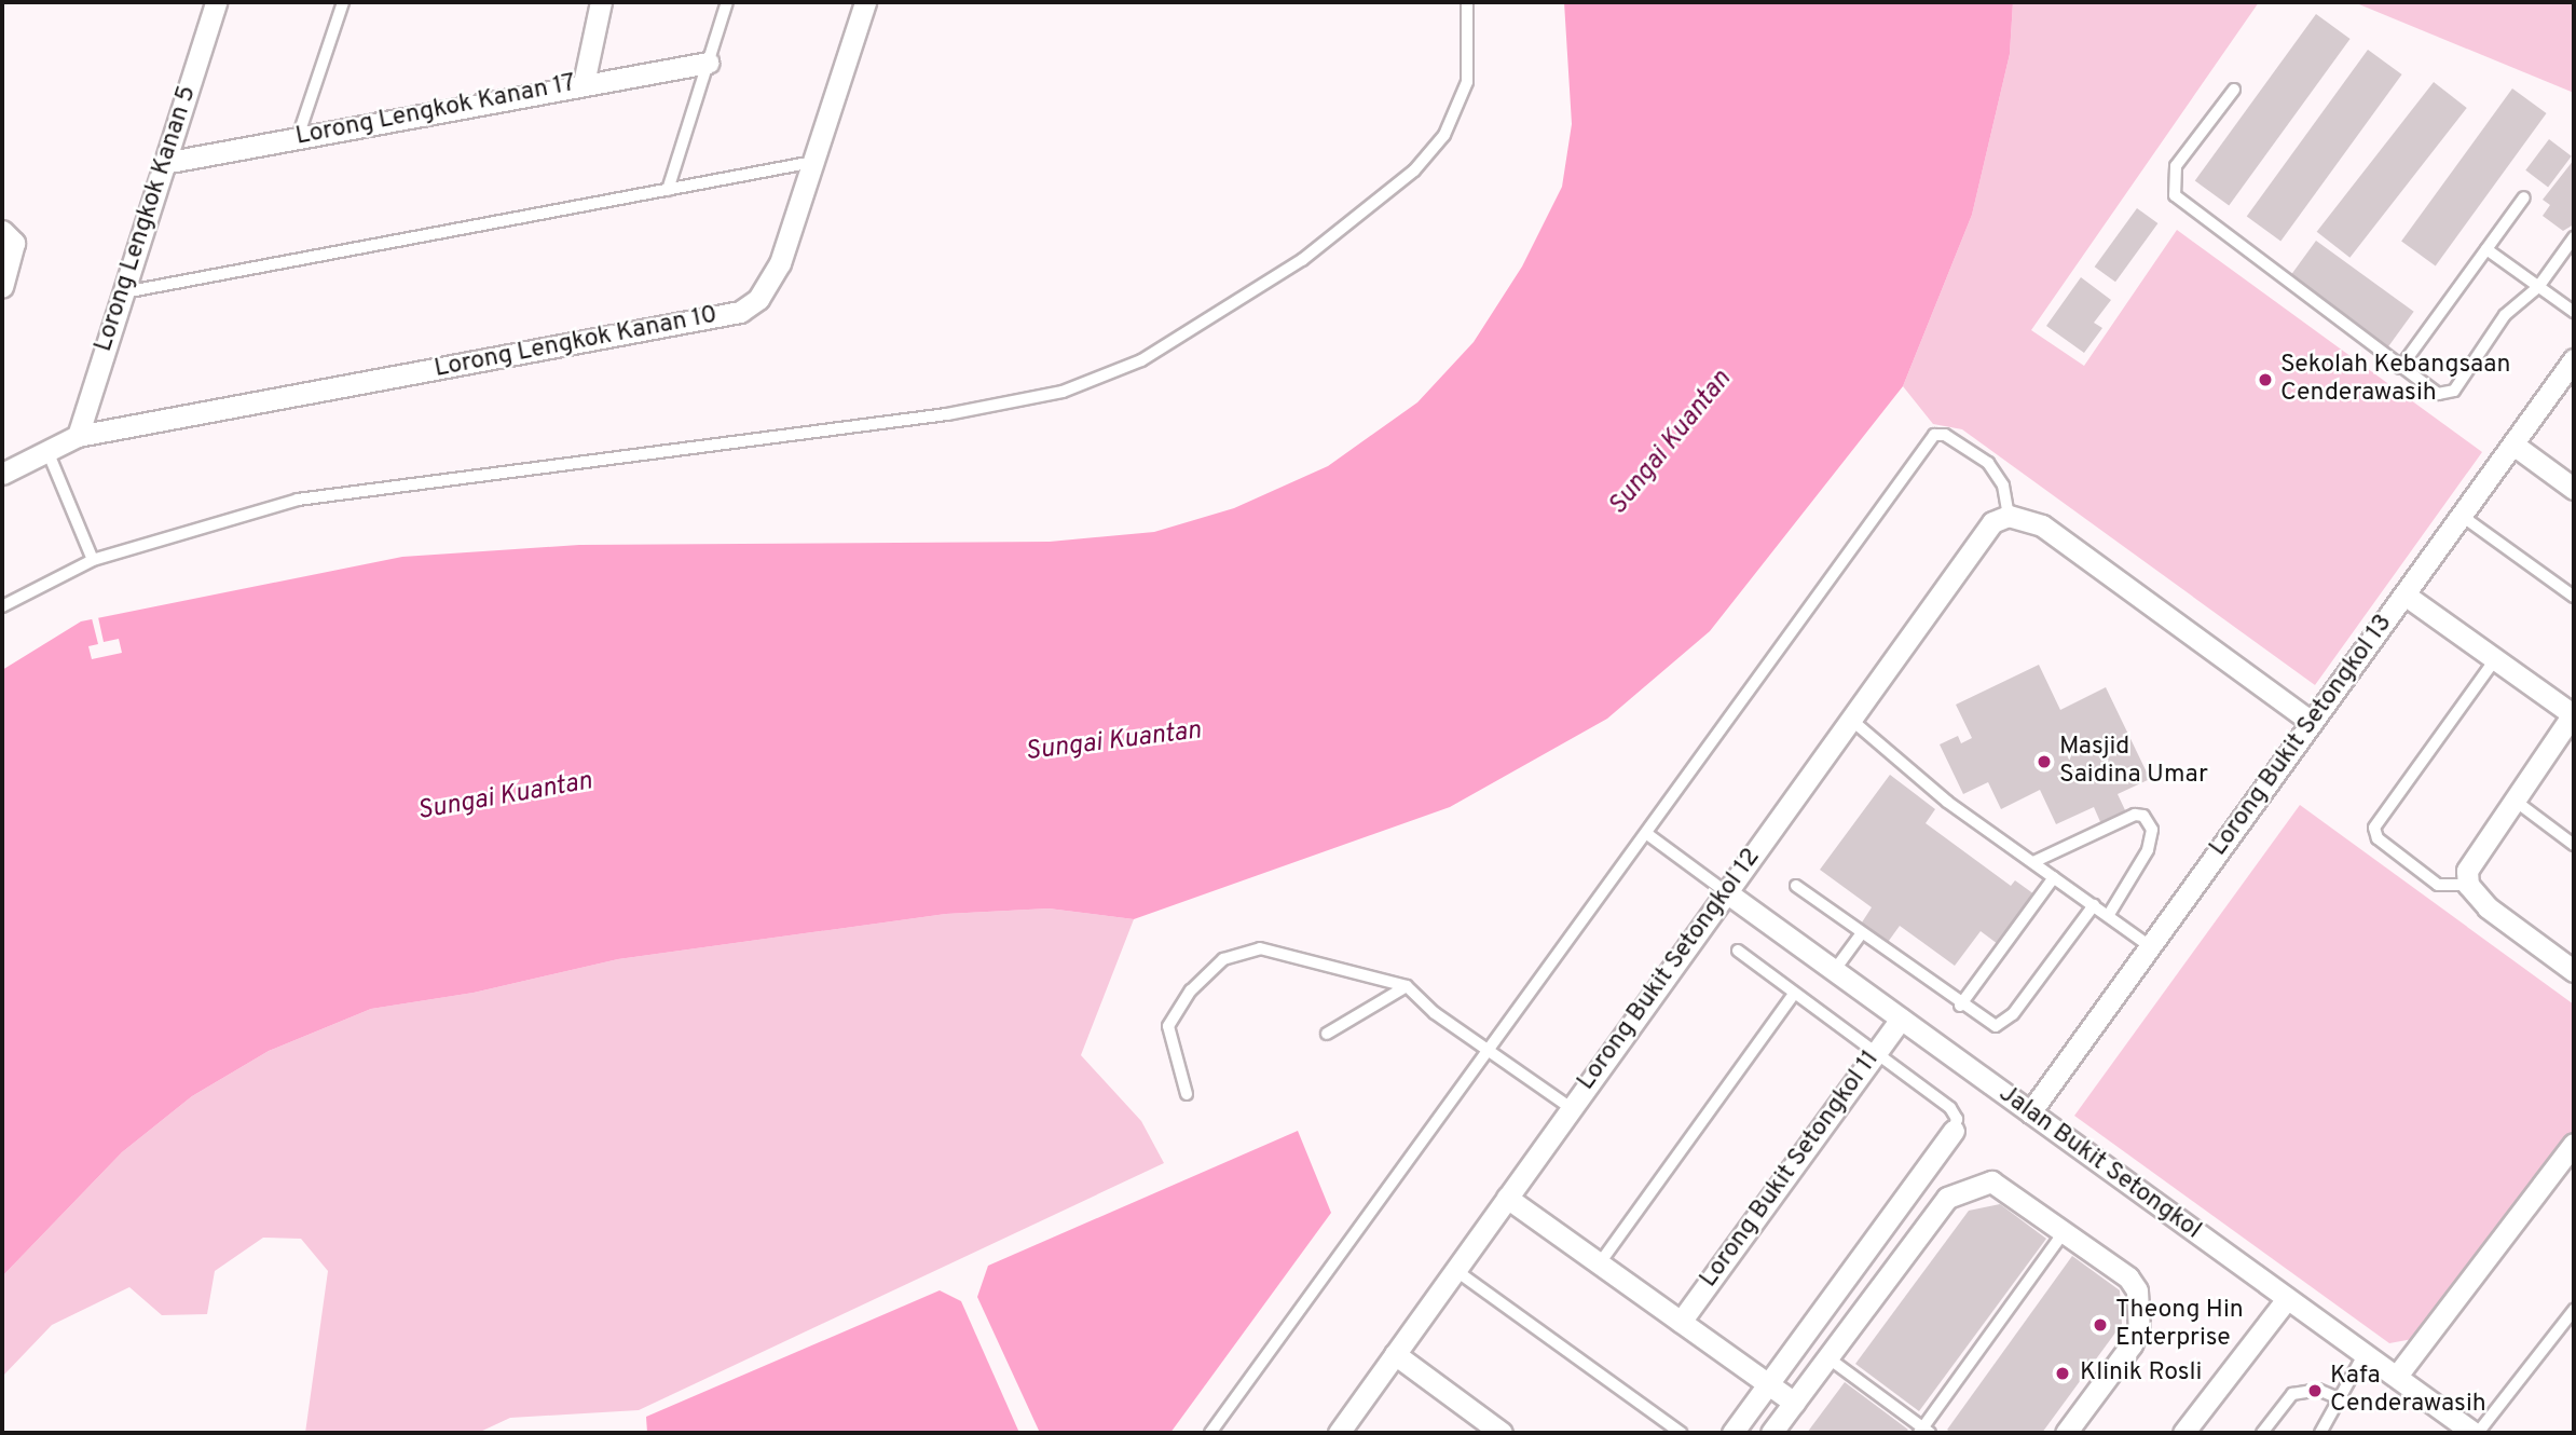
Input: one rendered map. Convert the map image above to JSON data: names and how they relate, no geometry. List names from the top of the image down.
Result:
{
  "streets": {
    "street": [
      "Lorong Lengkok Kanan 17",
      "Lorong Lengkok Kanan 5",
      "Lorong Lengkok Kanan 10",
      "Lorong Bukit Setongkol 13",
      "Lorong Bukit Setongkol 12",
      "Jalan Bukit Setongkol",
      "Lorong Bukit Setongkol 11"
    ]
  },
  "crossings": [
    ["Lorong Lengkok Kanan 17", "Lorong Lengkok Kanan 5"],
    ["Lorong Lengkok Kanan 5", "Lorong Lengkok Kanan 10"],
    ["Lorong Bukit Setongkol 13", "Jalan Bukit Setongkol"],
    ["Lorong Bukit Setongkol 12", "Jalan Bukit Setongkol"],
    ["Jalan Bukit Setongkol", "Lorong Bukit Setongkol 11"]
  ],
  "water": ["Sungai Kuantan"],
  "places": [
    "Sekolah Kebangsaan Cenderawasih",
    "Masjid Saidina Umar",
    "Theong Hin Enterprise",
    "Klinik Rosli",
    "Kafa Cenderawasih"
  ]
}
